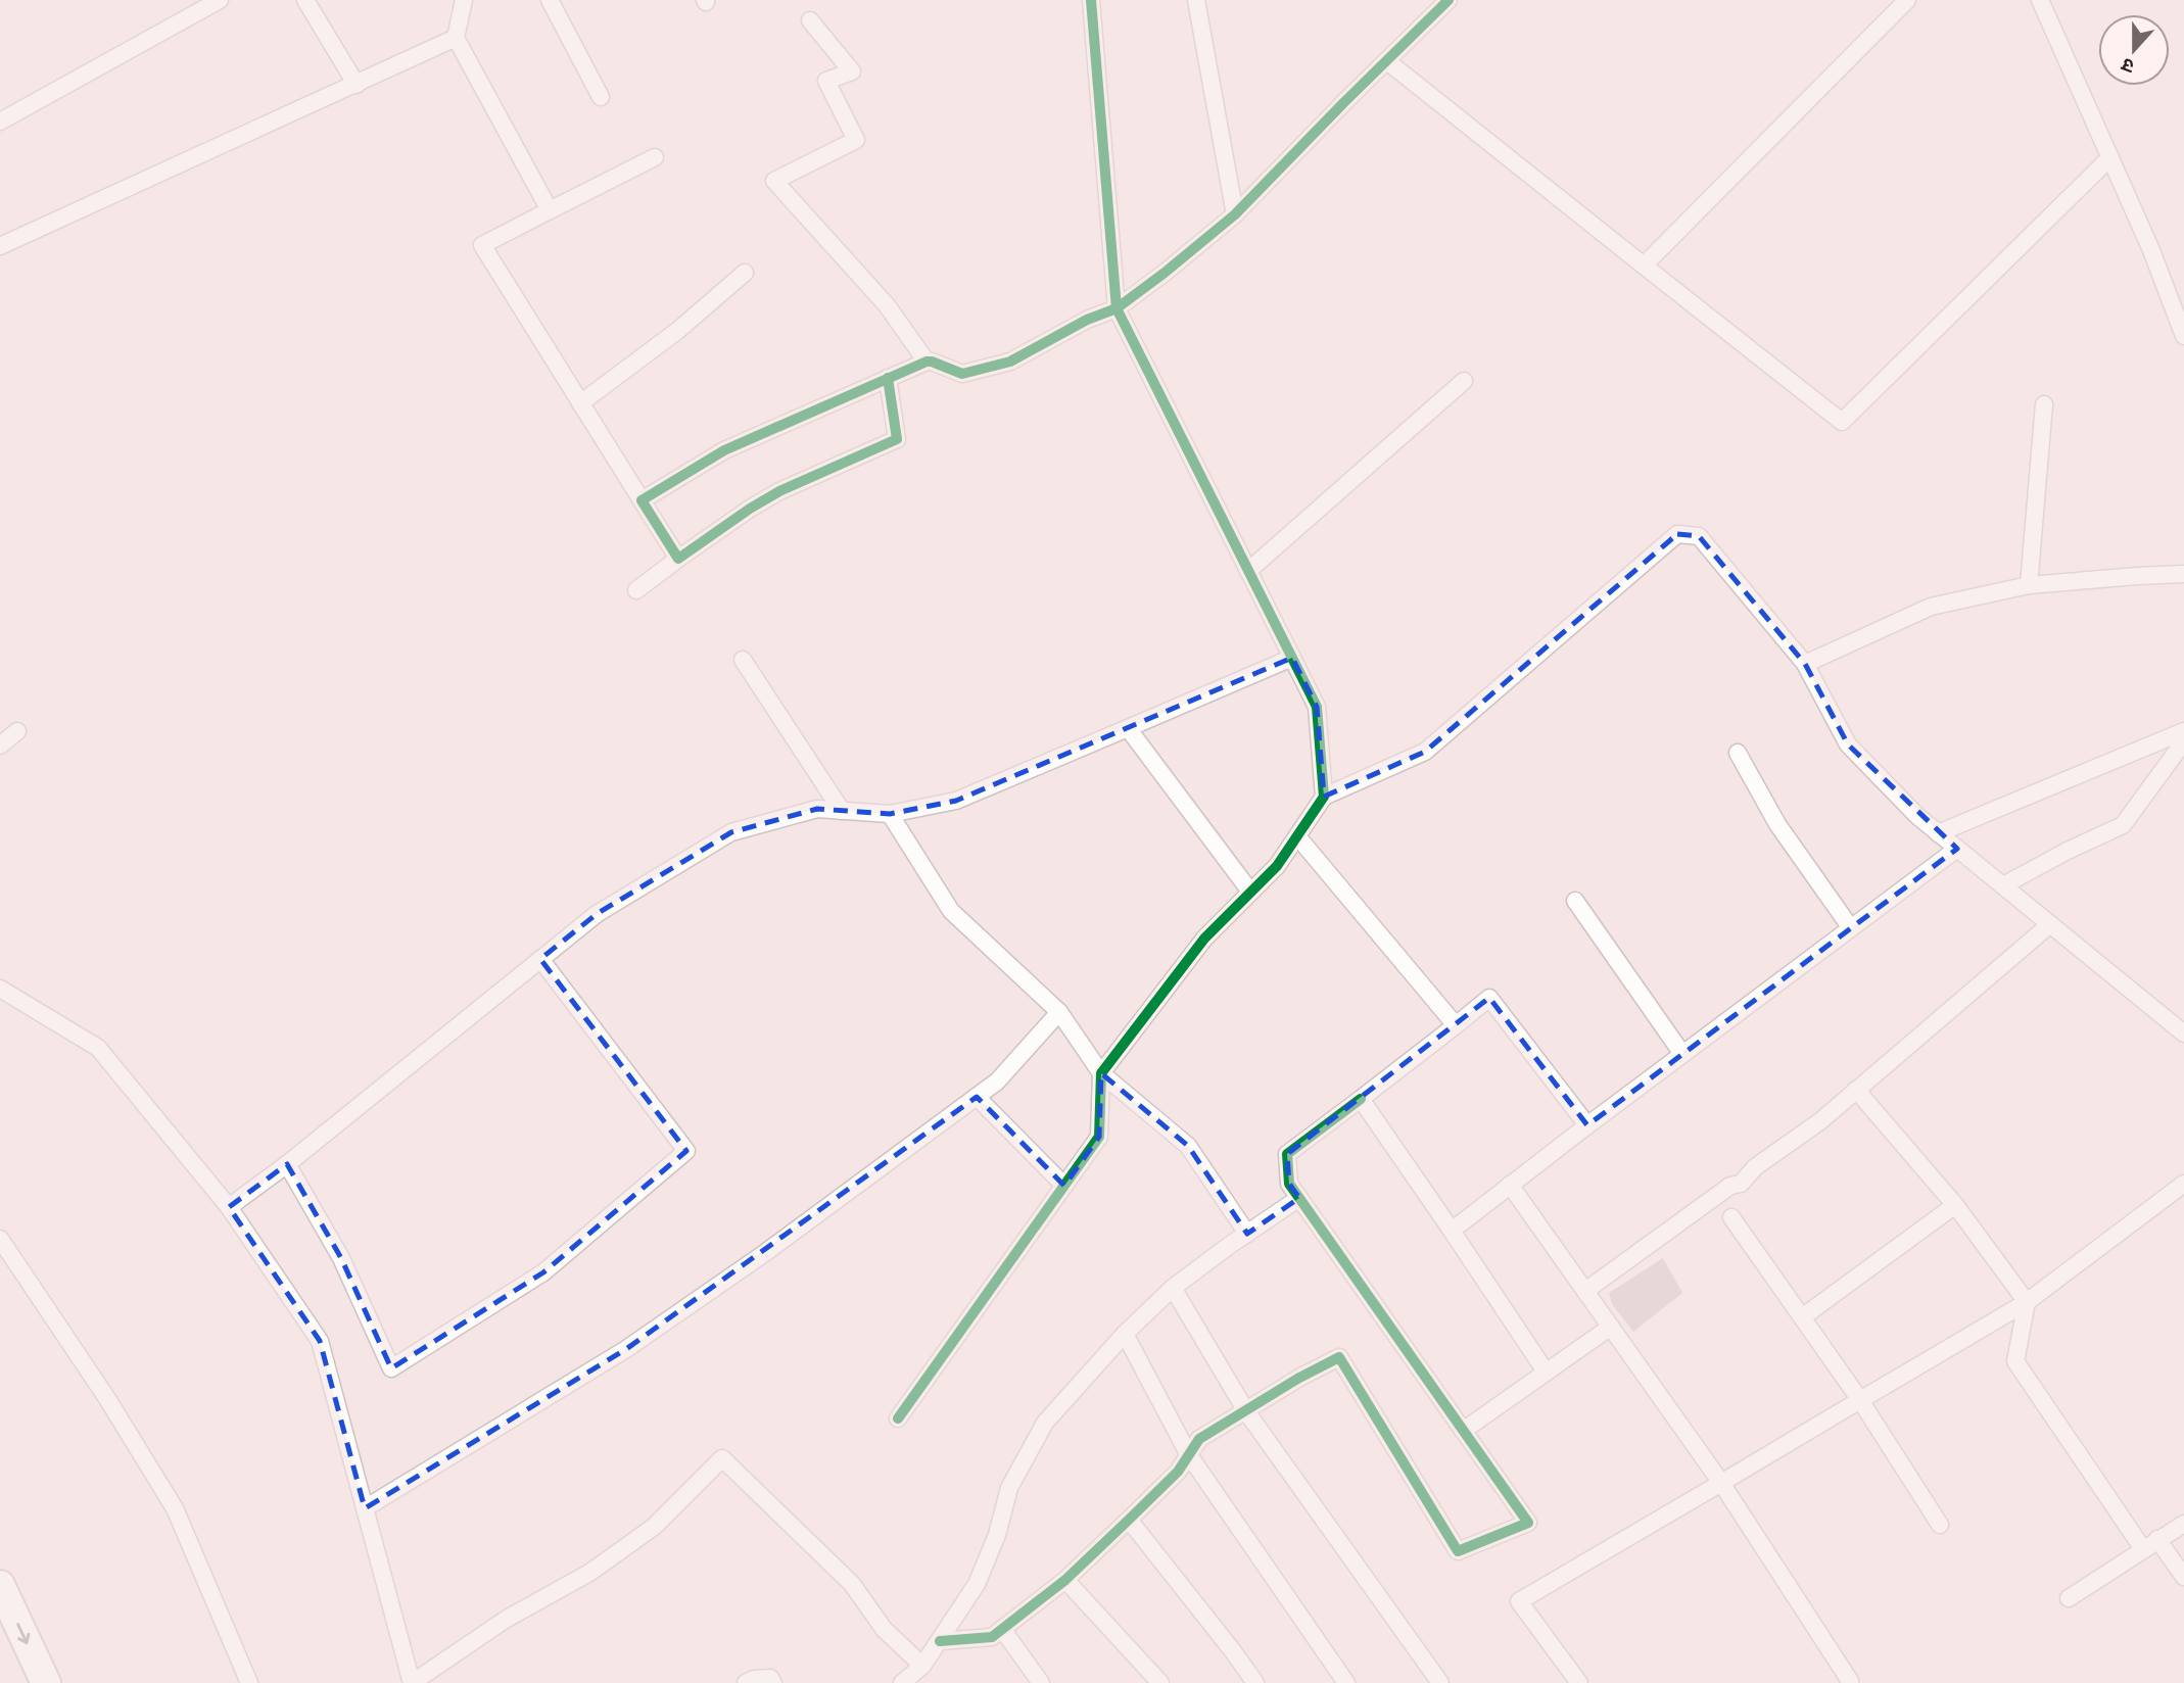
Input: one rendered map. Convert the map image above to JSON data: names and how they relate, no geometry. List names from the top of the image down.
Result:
{
  "north": "bottom"
}
